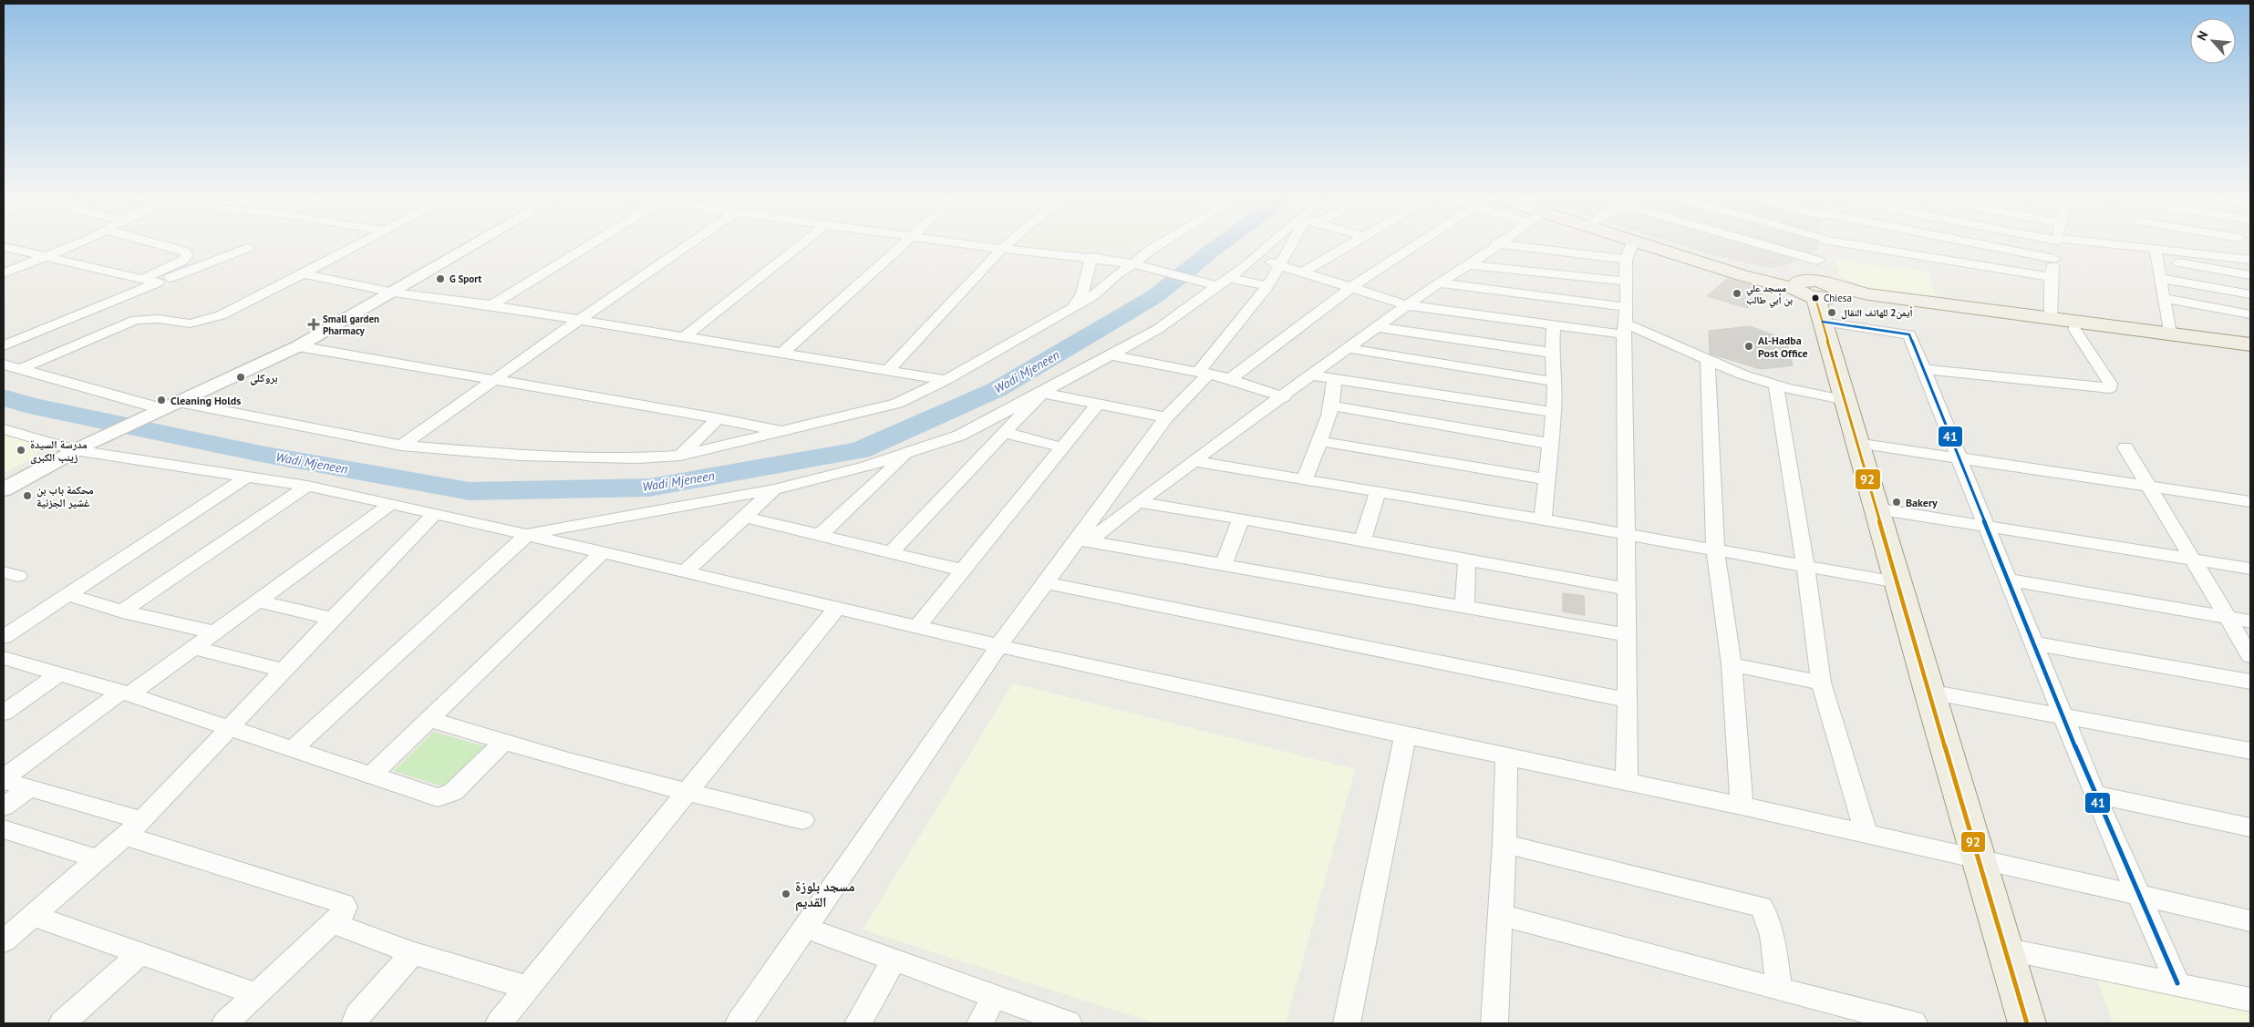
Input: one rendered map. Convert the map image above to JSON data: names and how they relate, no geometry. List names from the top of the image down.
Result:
{
  "water": ["Wadi Mjeneen"],
  "places": {
    "other": [
      "G Sport",
      "مسجد علي بن أبي طالب",
      "Chiesa",
      "أيمن2 للهاتف النقال",
      "Al-Hadba Post Office",
      "بروكلي",
      "Cleaning Holds",
      "مدرسة السيدة زينب الكبرى",
      "محكمة باب بن غشير الجزئية",
      "Bakery",
      "مسجد بلوزة القديم"
    ],
    "health": ["Small garden Pharmacy"]
  },
  "lines": ["transit line 92", "transit line 41"],
  "north": "top left"
}
